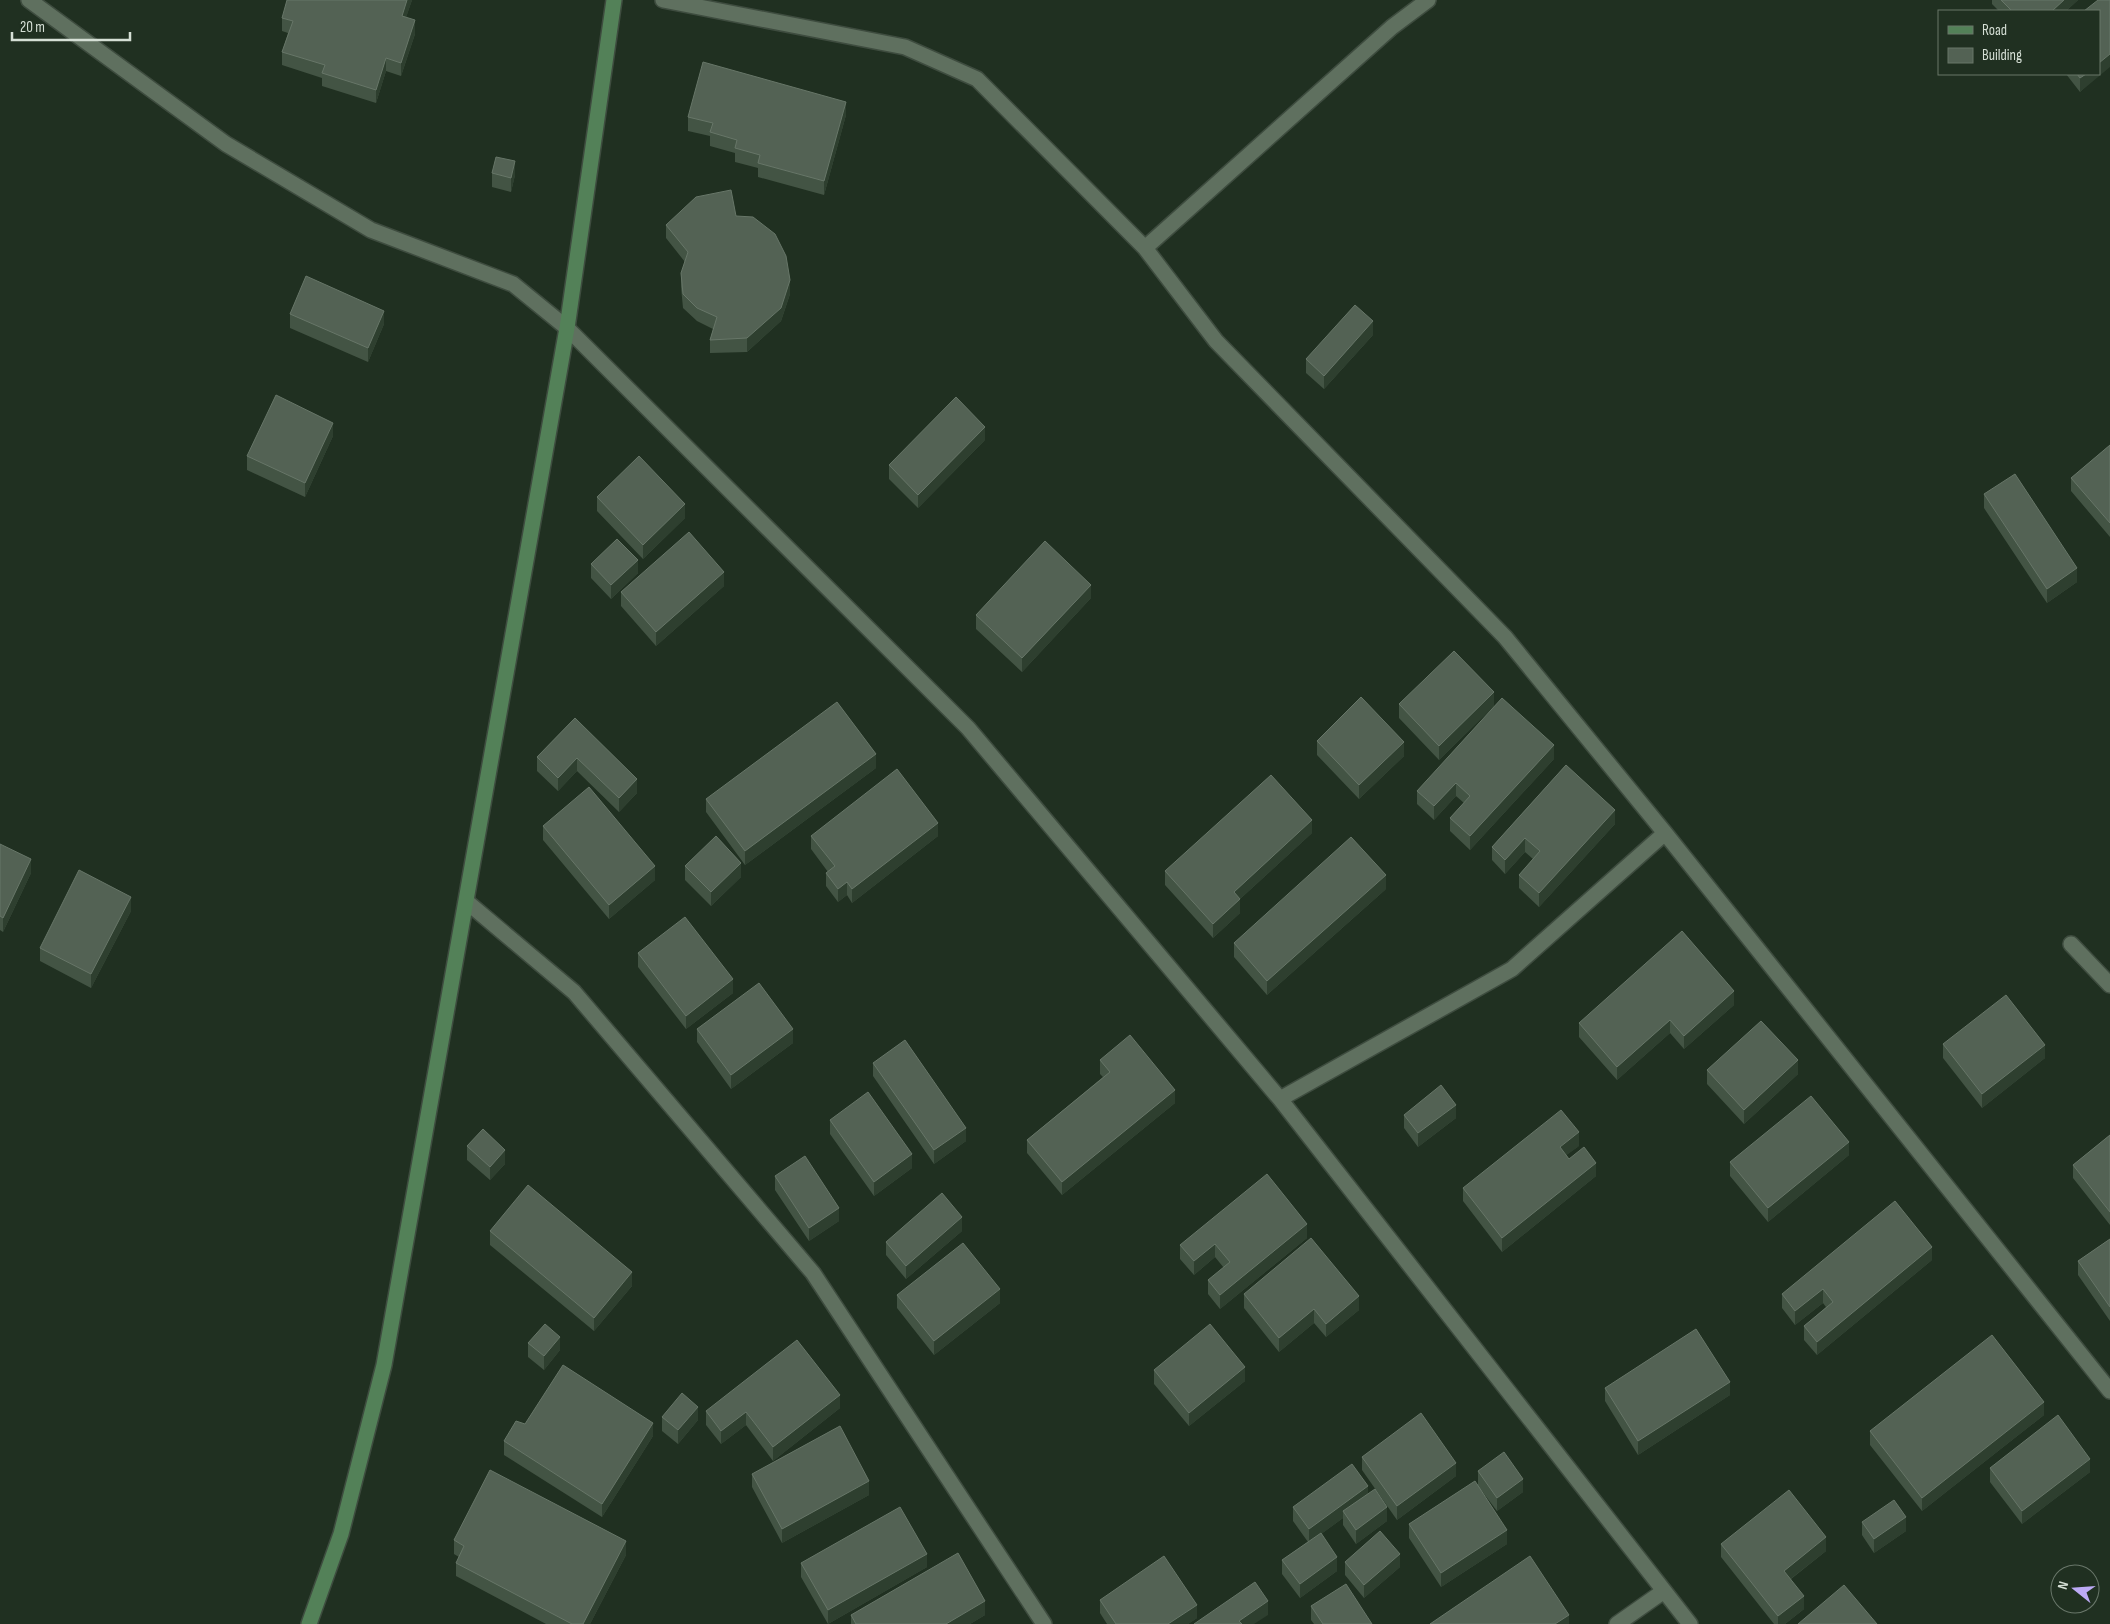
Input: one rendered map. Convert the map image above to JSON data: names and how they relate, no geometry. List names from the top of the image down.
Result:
{
  "legend": ["Road", "Building"],
  "scale_bar": "20 m",
  "north": "left"
}
